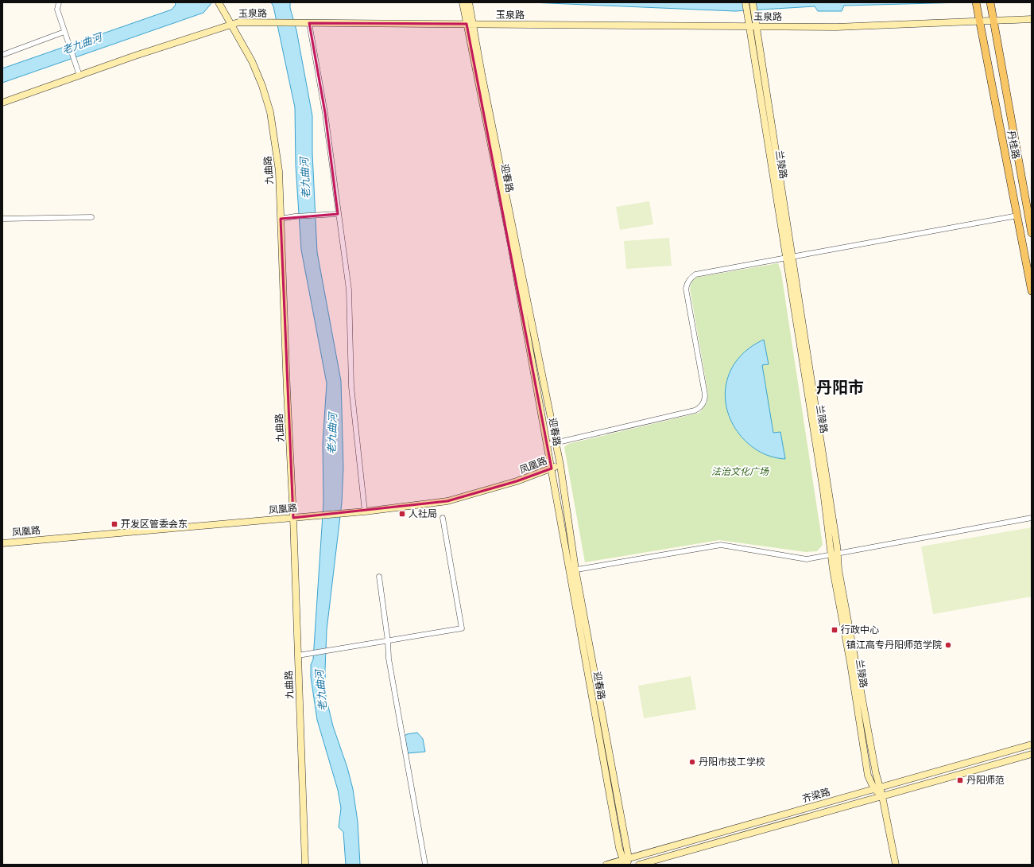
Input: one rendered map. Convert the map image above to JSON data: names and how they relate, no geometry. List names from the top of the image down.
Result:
{
  "streets": {
    "main road": ["丹桂路"],
    "street": [
      "玉泉路",
      "兰陵路",
      "九曲路",
      "迎春路",
      "凤凰路",
      "齐梁路"
    ]
  },
  "crossings": [
    ["玉泉路", "丹桂路"],
    ["玉泉路", "兰陵路"],
    ["玉泉路", "九曲路"],
    ["玉泉路", "迎春路"],
    ["兰陵路", "齐梁路"],
    ["九曲路", "凤凰路"],
    ["迎春路", "凤凰路"],
    ["迎春路", "齐梁路"]
  ],
  "districts": ["丹阳市"],
  "water": ["老九曲河"],
  "parks": ["法治文化广场"],
  "places": {
    "transit": [
      "人社局",
      "开发区管委会东",
      "行政中心",
      "丹阳师范"
    ],
    "other": ["镇江高专丹阳师范学院", "丹阳市技工学校"]
  }
}
